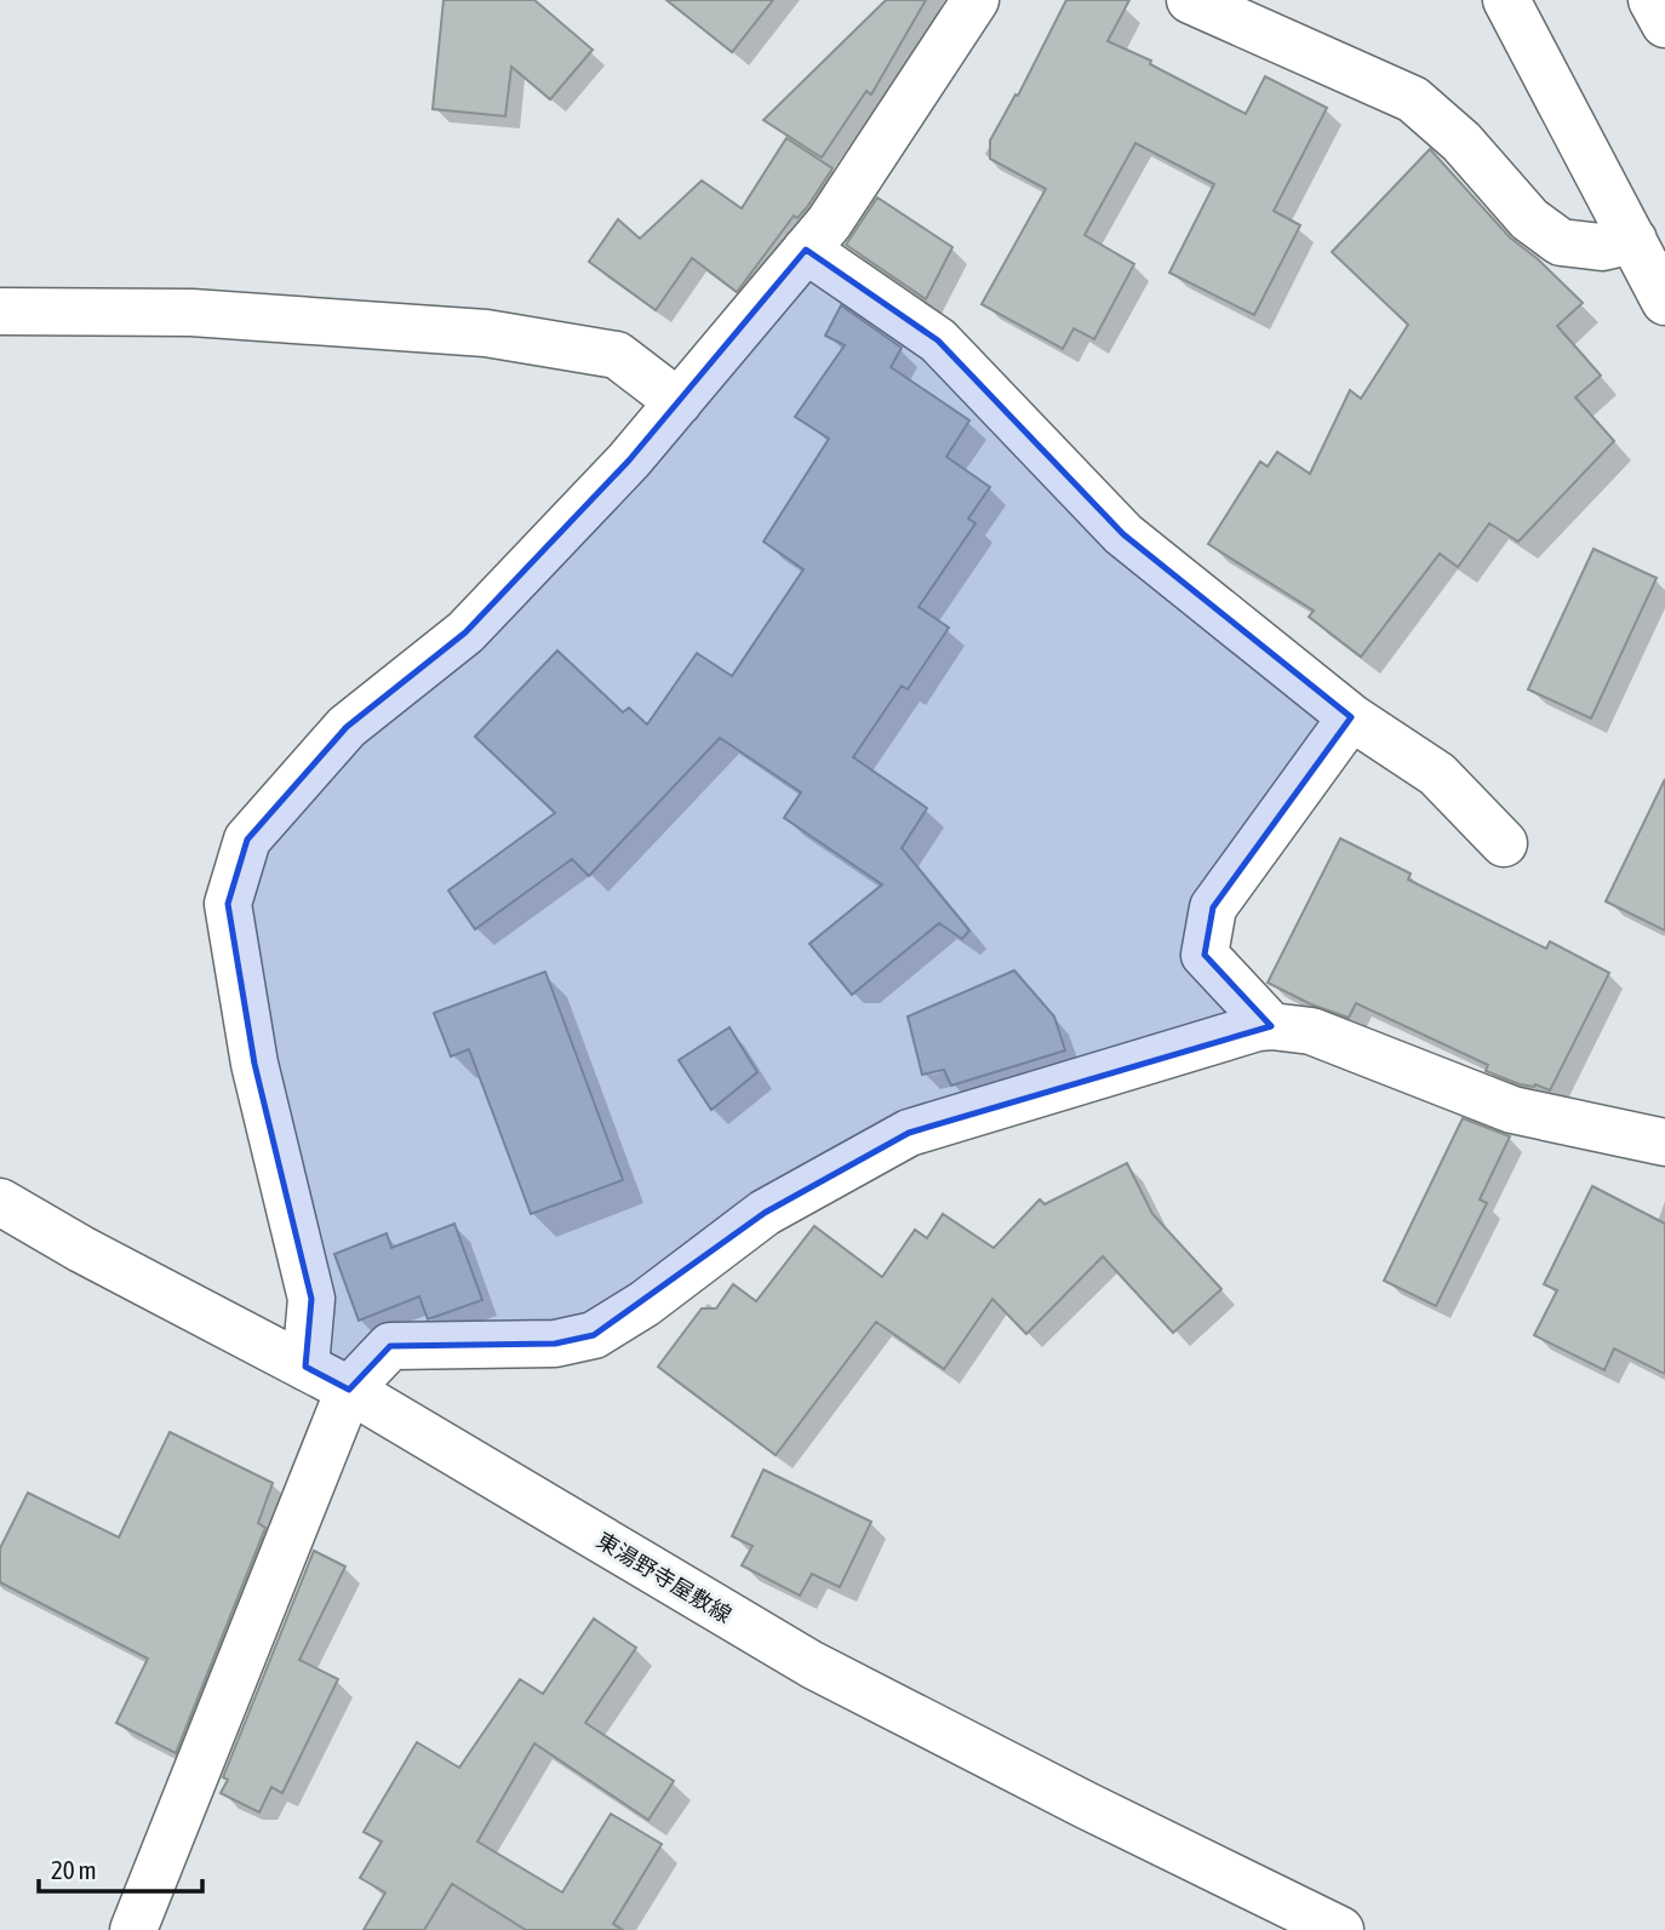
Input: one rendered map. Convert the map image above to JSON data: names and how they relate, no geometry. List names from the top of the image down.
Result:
{
  "streets": {
    "main road": ["東湯野寺屋敷線"]
  },
  "scale_bar": "20 m"
}
